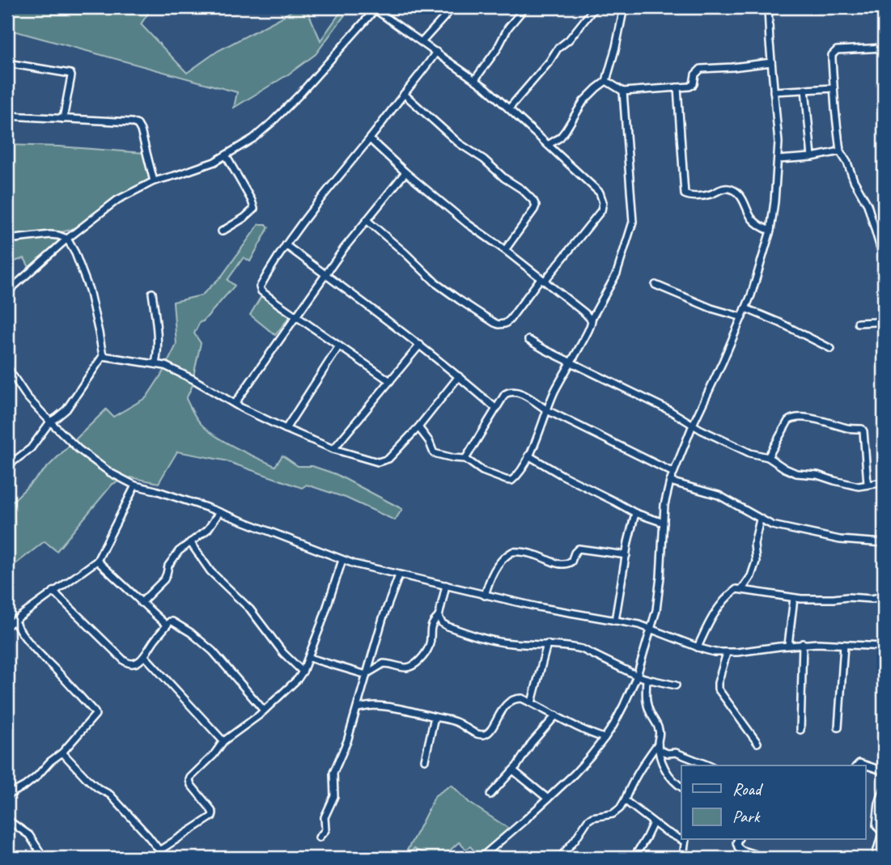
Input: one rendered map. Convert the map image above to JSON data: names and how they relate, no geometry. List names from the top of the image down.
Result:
{
  "legend": ["Road", "Park"]
}
